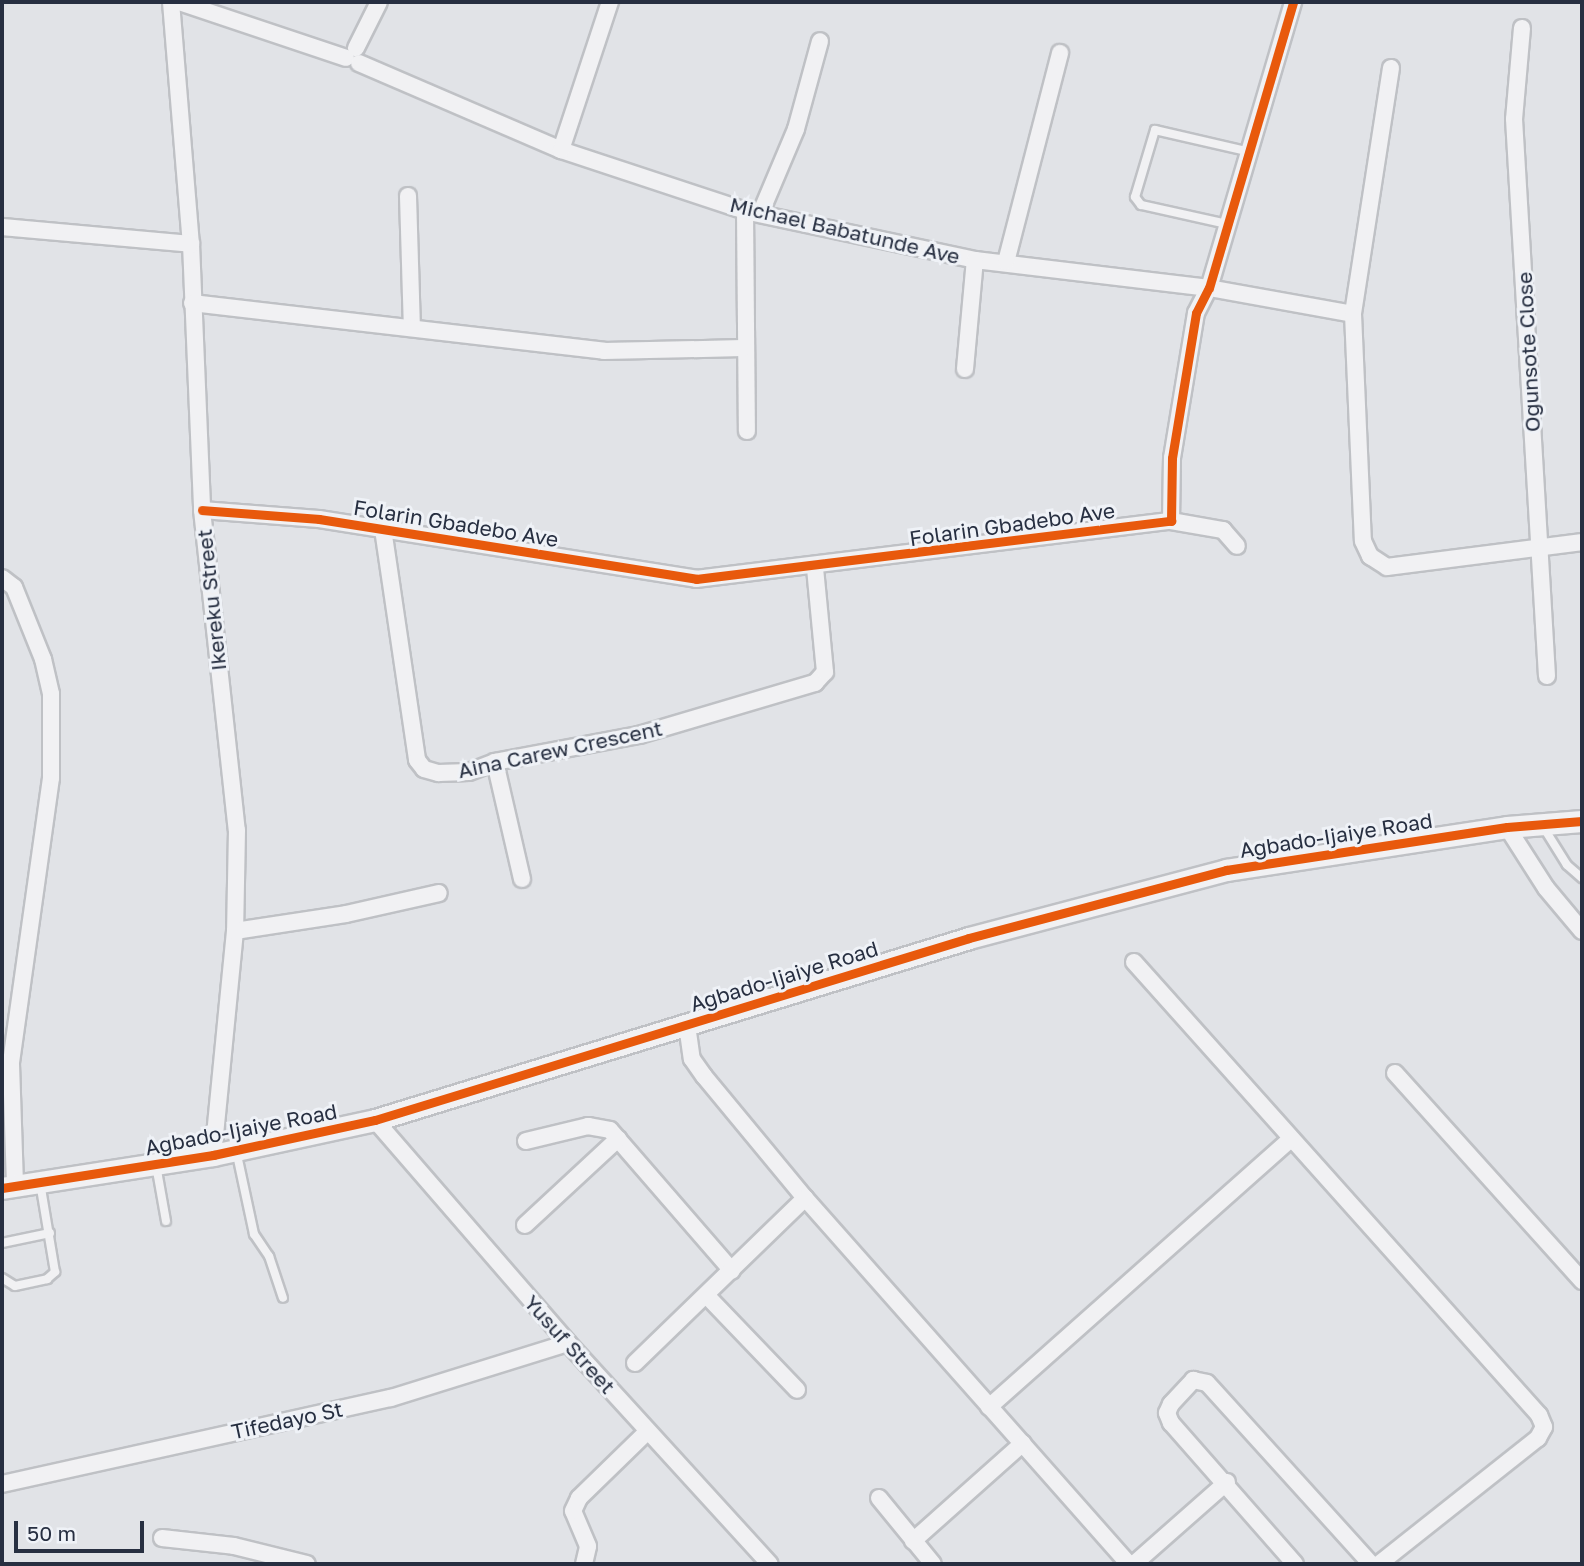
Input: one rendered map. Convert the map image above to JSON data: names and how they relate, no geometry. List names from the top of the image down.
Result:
{
  "streets": {
    "street": [
      "Michael Babatunde Ave",
      "Ogunsote Close",
      "Folarin Gbadebo Ave",
      "Ikereku Street",
      "Aina Carew Crescent",
      "Agbado-Ijaiye Road",
      "Yusuf Street",
      "Tifedayo St"
    ]
  },
  "crossings": [
    ["Folarin Gbadebo Ave", "Ikereku Street"],
    ["Folarin Gbadebo Ave", "Aina Carew Crescent"],
    ["Ikereku Street", "Agbado-Ijaiye Road"],
    ["Agbado-Ijaiye Road", "Yusuf Street"],
    ["Yusuf Street", "Tifedayo St"]
  ],
  "scale_bar": "50 m"
}
